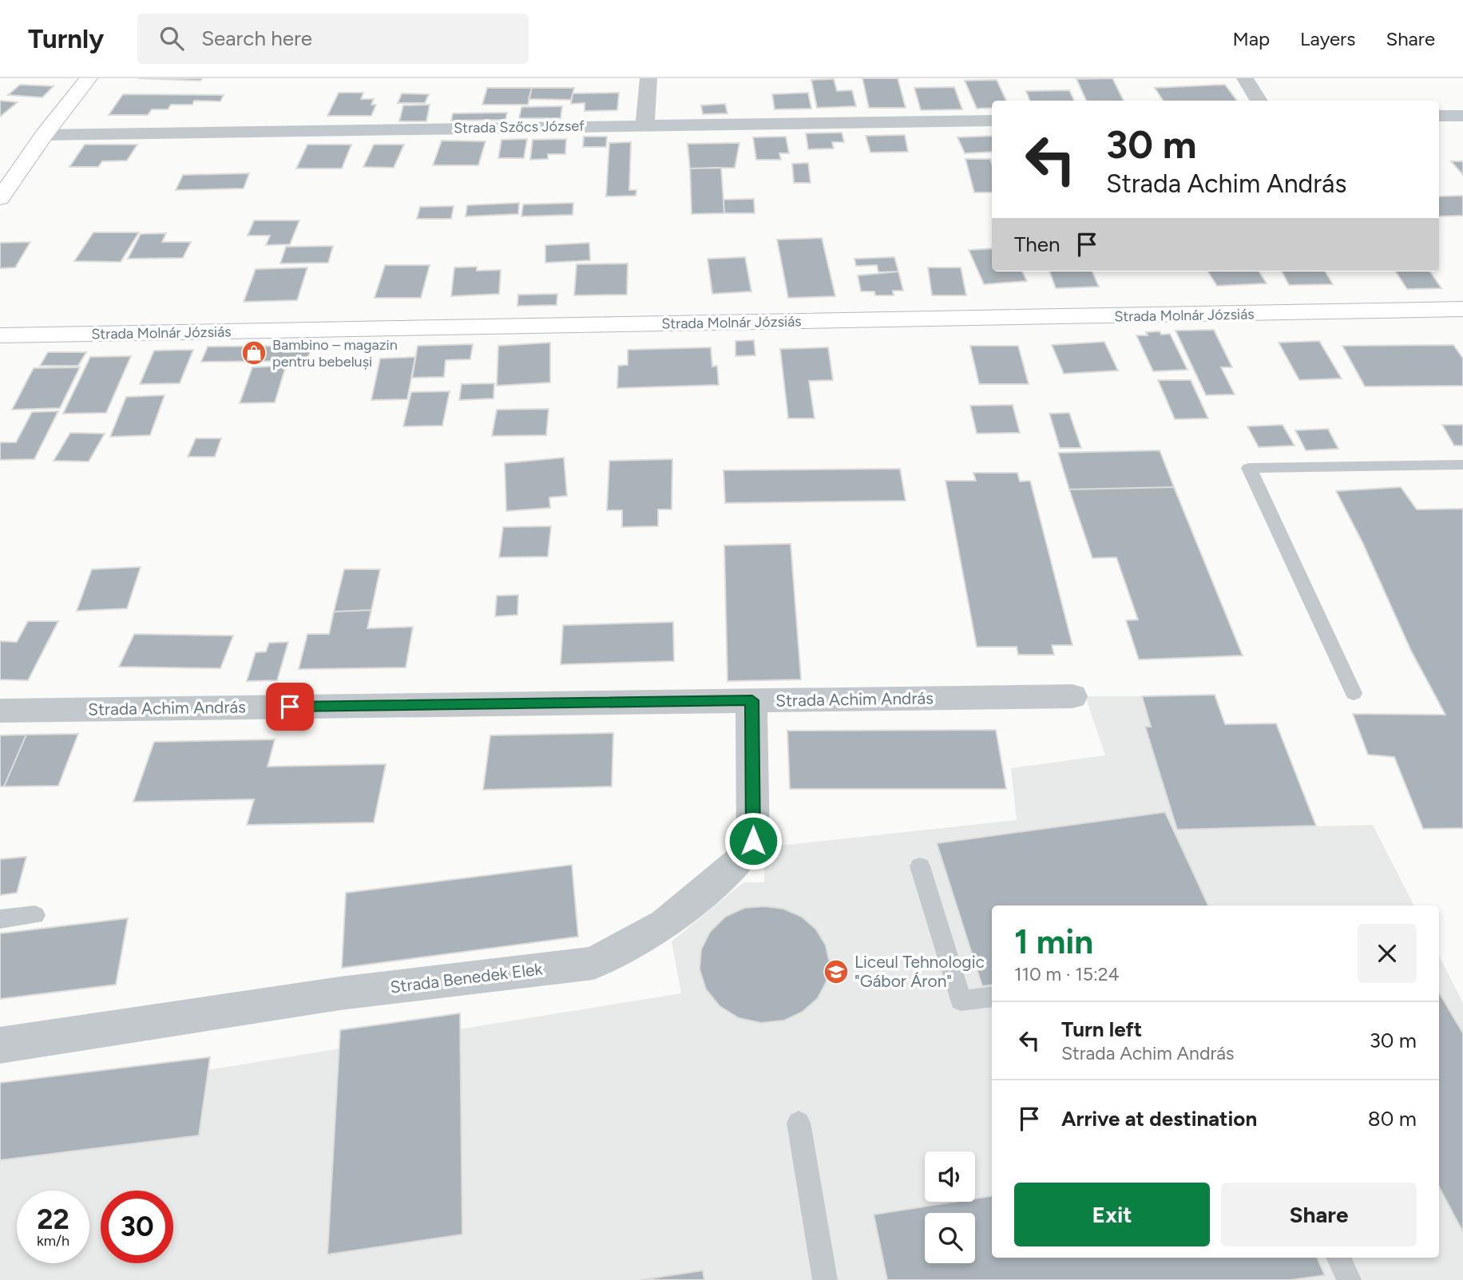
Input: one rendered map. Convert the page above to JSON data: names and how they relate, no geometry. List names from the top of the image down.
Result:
{
  "streets": {
    "street": [
      "Strada Szőcs József",
      "Strada Molnár Józsiás",
      "Strada Achim András",
      "Strada Benedek Elek"
    ]
  },
  "crossings": [
    ["Strada Achim András", "Strada Benedek Elek"]
  ],
  "places": {
    "shop": ["Bambino – magazin pentru bebeluși"],
    "school or university": ["Liceul Tehnologic \"Gábor Áron\""]
  },
  "page": {
    "header": "Turnly",
    "search": "Search here",
    "nav": ["Map", "Layers", "Share"],
    "turn": ["30 m", "Strada Achim András"],
    "then": "Then",
    "heading": ["1 min", "110 m · 15:24"],
    "list": [
      {
        "name": "Turn left",
        "note": "Strada Achim András",
        "value": "30 m"
      },
      {
        "name": "Arrive at destination",
        "value": "80 m"
      }
    ],
    "buttons": ["Exit", "Share"],
    "speed": "22 km/h",
    "limit": "30"
  }
}
